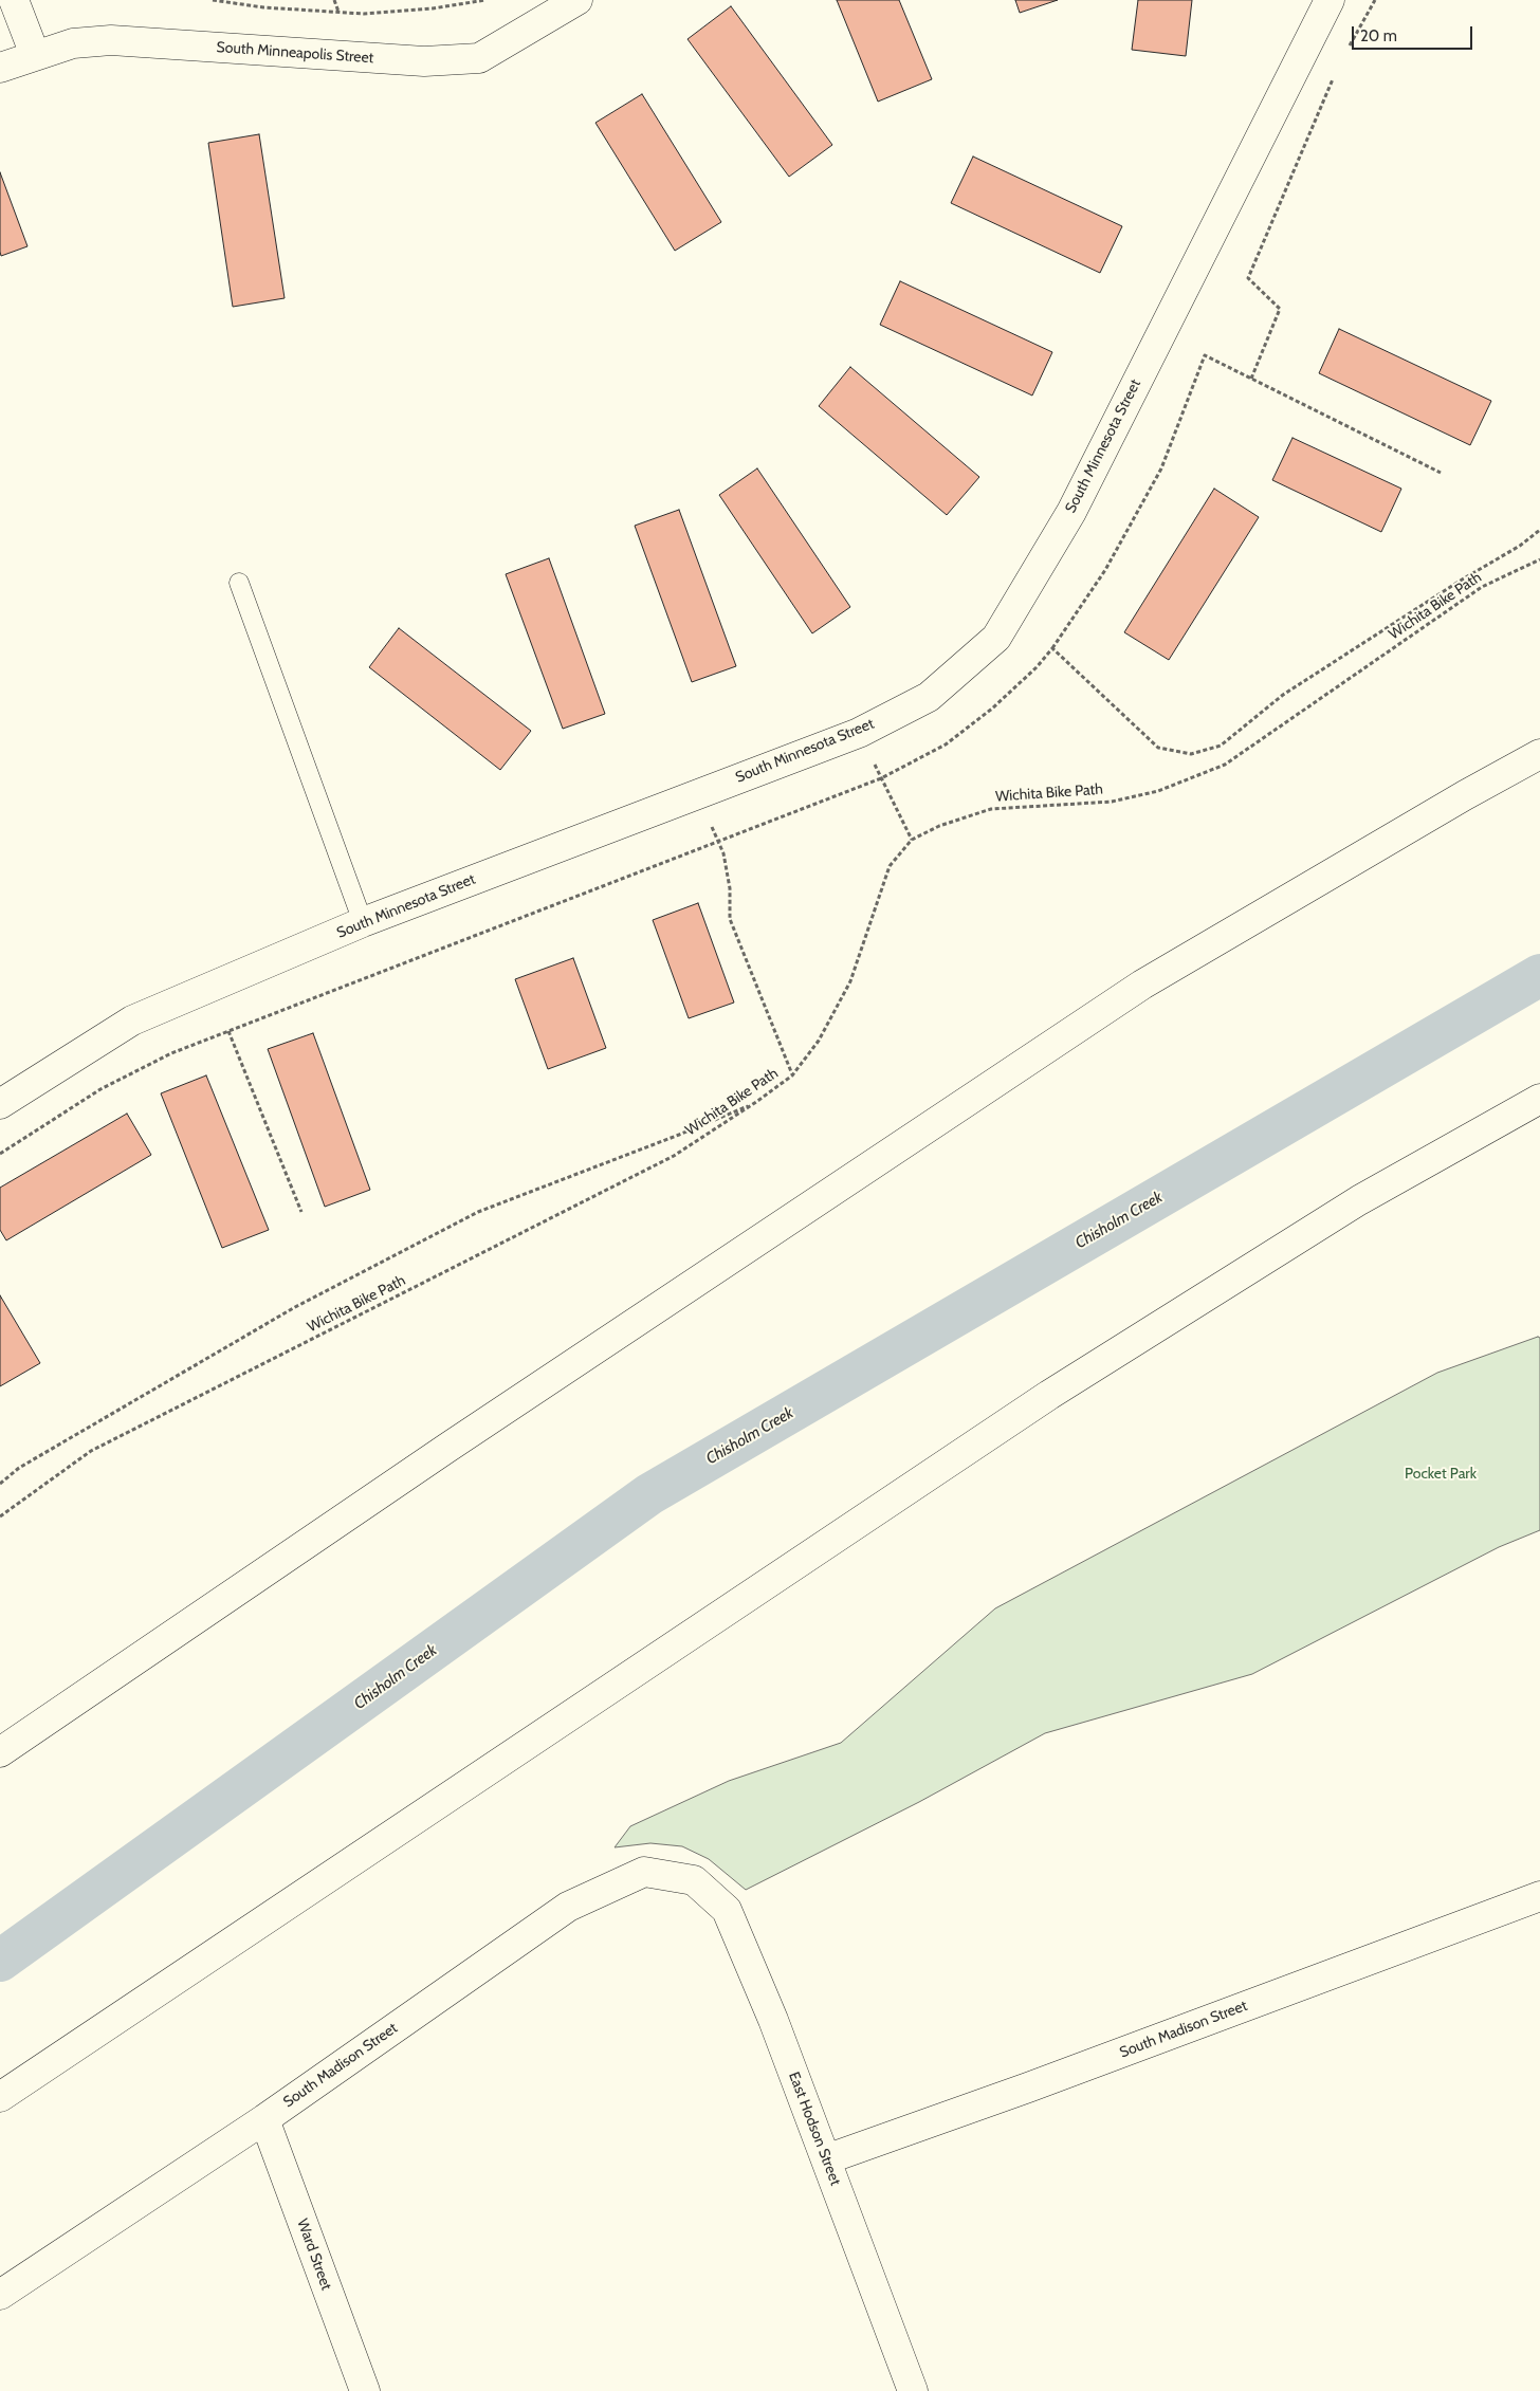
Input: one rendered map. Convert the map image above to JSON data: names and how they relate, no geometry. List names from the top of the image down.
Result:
{
  "streets": {
    "main road": [
      "South Minneapolis Street",
      "South Minnesota Street",
      "South Madison Street",
      "East Hodson Street",
      "Ward Street"
    ],
    "path": ["Wichita Bike Path"]
  },
  "crossings": [
    ["South Madison Street", "East Hodson Street"],
    ["South Madison Street", "Ward Street"]
  ],
  "water": ["Chisholm Creek"],
  "parks": ["Pocket Park"],
  "scale_bar": "20 m"
}
